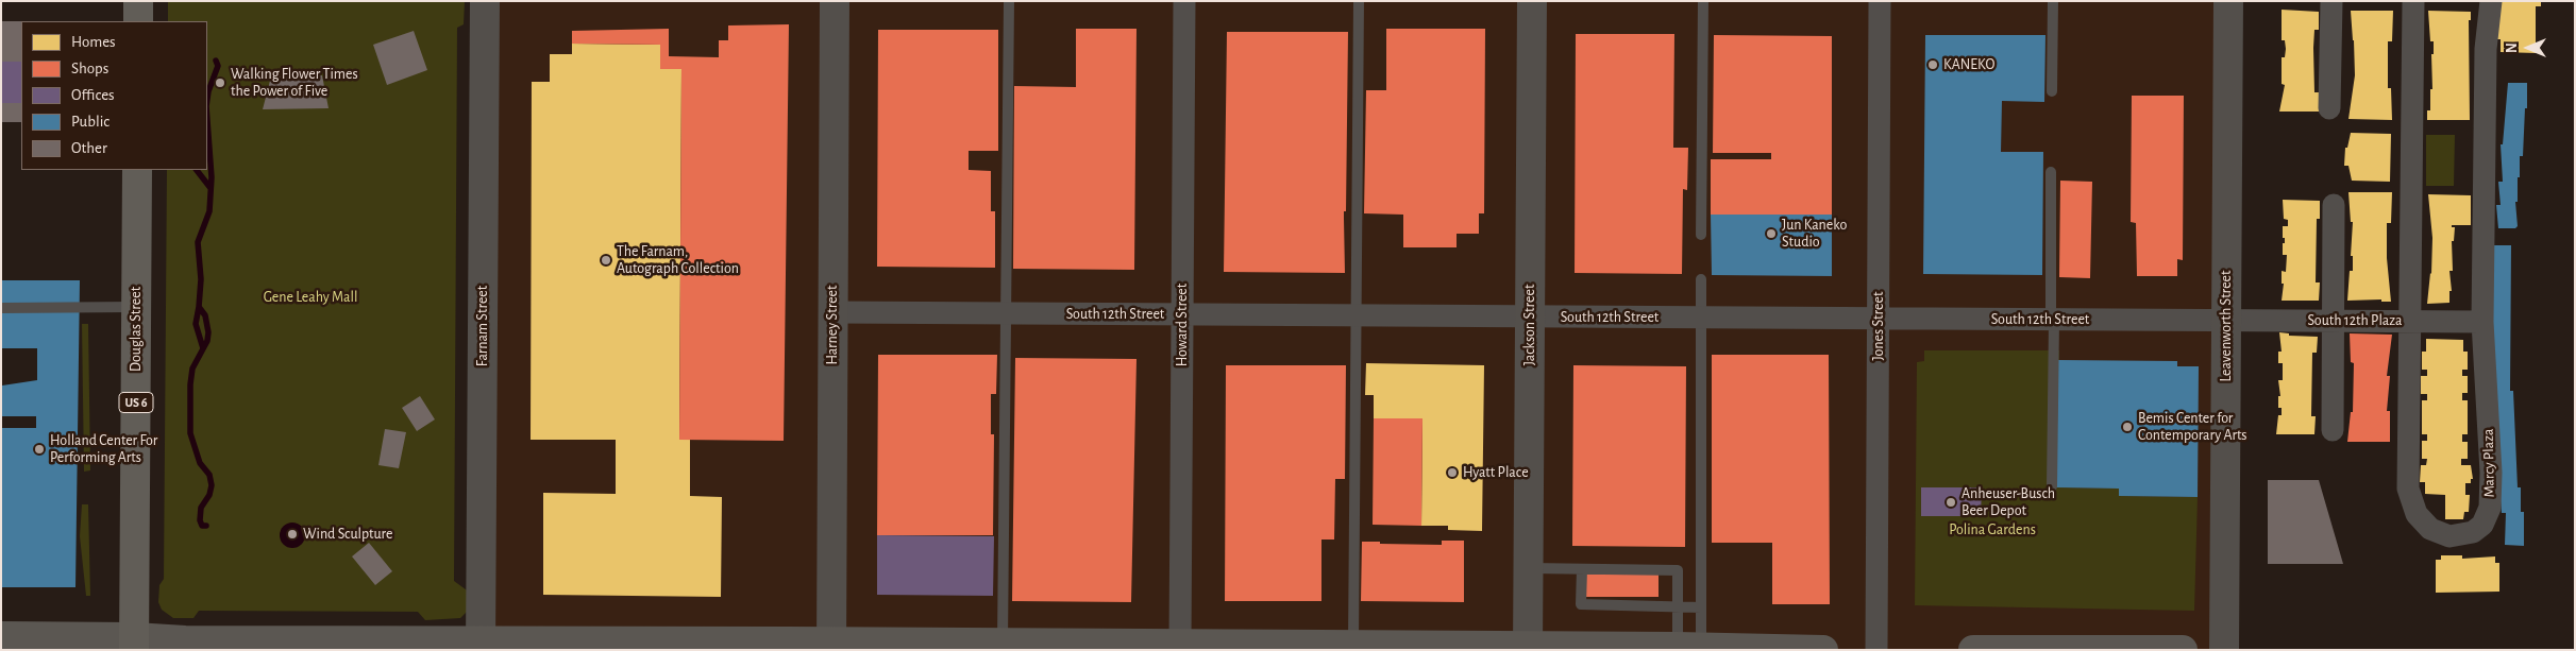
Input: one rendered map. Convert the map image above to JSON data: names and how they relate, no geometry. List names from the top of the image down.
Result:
{
  "streets": {
    "highway": ["Douglas Street", "US 6"],
    "street": [
      "South 12th Street",
      "South 12th Plaza",
      "Harney Street",
      "Howard Street",
      "Jackson Street",
      "Farnam Street",
      "Jones Street",
      "Leavenworth Street",
      "Marcy Plaza"
    ]
  },
  "crossings": [
    ["South 12th Street", "South 12th Plaza"],
    ["South 12th Street", "Harney Street"],
    ["South 12th Street", "Howard Street"],
    ["South 12th Street", "Jackson Street"],
    ["South 12th Street", "Jones Street"],
    ["South 12th Street", "Leavenworth Street"],
    ["South 12th Plaza", "Leavenworth Street"],
    ["South 12th Plaza", "Marcy Plaza"]
  ],
  "parks": ["Gene Leahy Mall", "Polina Gardens"],
  "places": [
    "KANEKO",
    "Walking Flower Times the Power of Five",
    "Jun Kaneko Studio",
    "The Farnam, Autograph Collection",
    "Bemis Center for Contemporary Arts",
    "Holland Center For Performing Arts",
    "Hyatt Place",
    "Anheuser-Busch Beer Depot",
    "Wind Sculpture"
  ],
  "legend": [
    "Homes",
    "Shops",
    "Offices",
    "Public",
    "Other"
  ],
  "north": "left"
}
